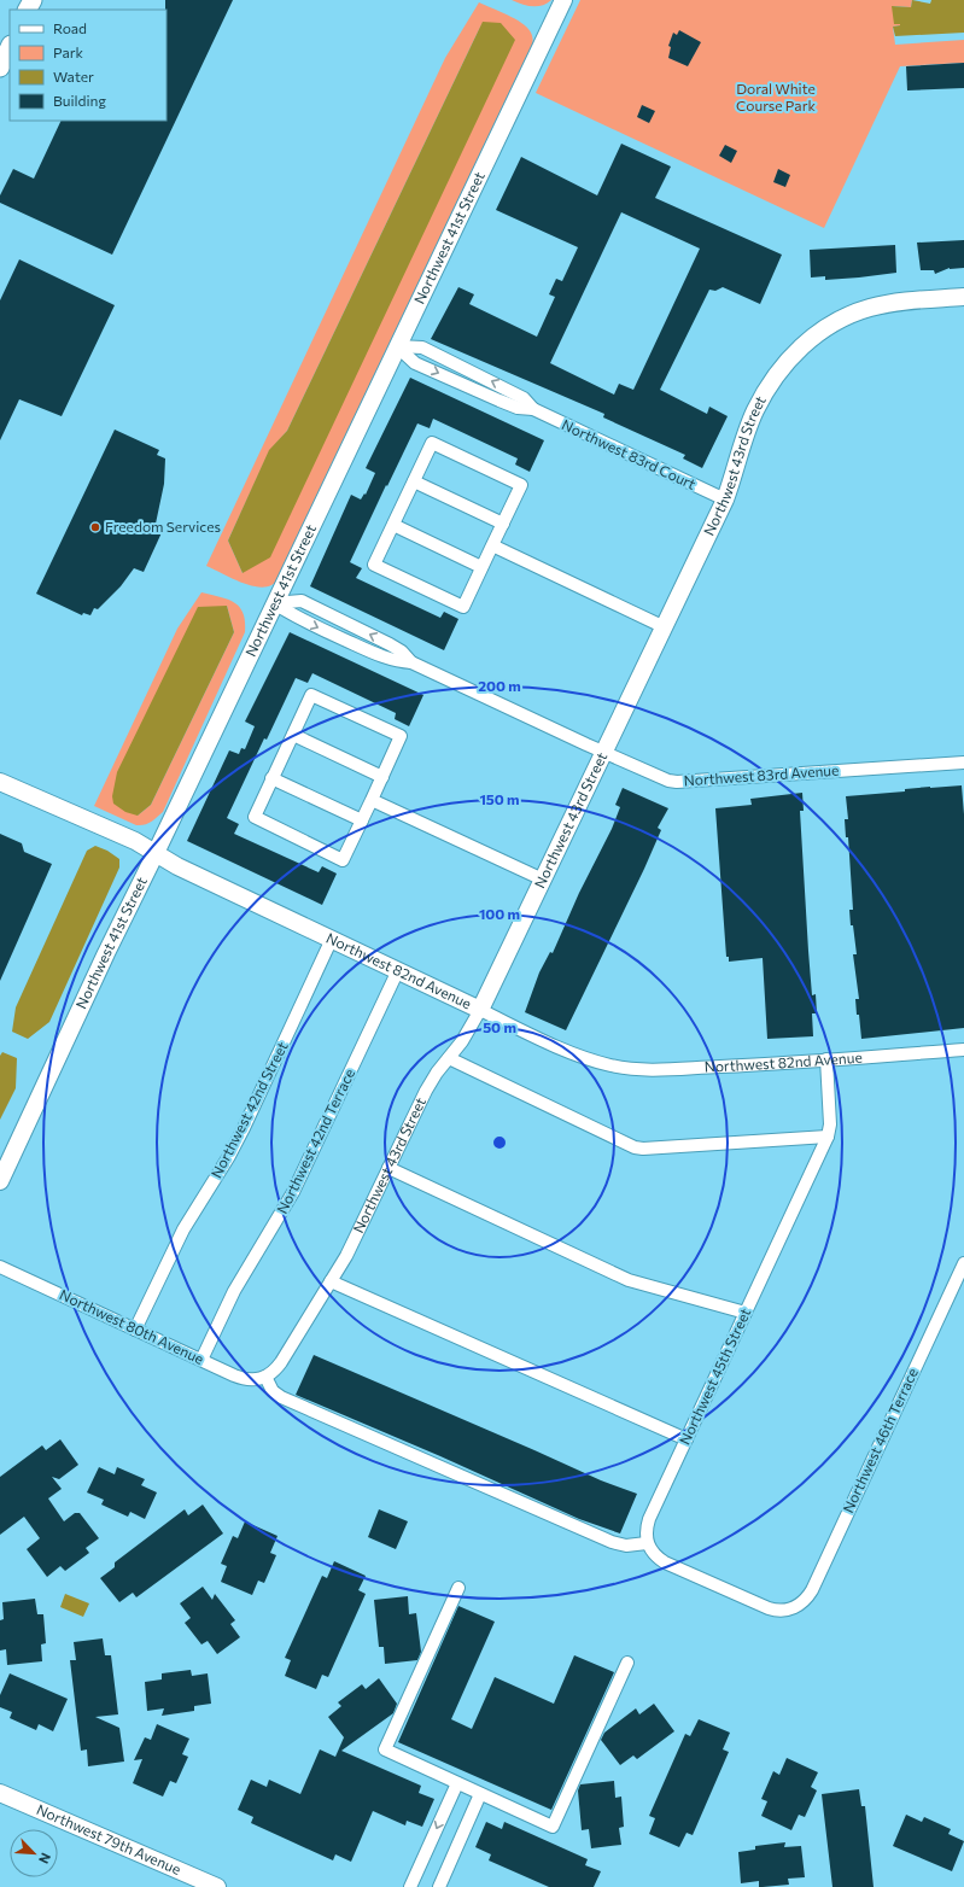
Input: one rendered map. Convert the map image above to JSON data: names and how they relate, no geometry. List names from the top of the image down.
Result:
{
  "streets": {
    "street": [
      "Northwest 41st Street",
      "Northwest 83rd Court",
      "Northwest 43rd Street",
      "Northwest 83rd Avenue",
      "Northwest 82nd Avenue",
      "Northwest 42nd Street",
      "Northwest 42nd Terrace",
      "Northwest 80th Avenue",
      "Northwest 45th Street",
      "Northwest 46th Terrace",
      "Northwest 79th Avenue"
    ]
  },
  "crossings": [
    ["Northwest 41st Street", "Northwest 83rd Court"],
    ["Northwest 41st Street", "Northwest 83rd Avenue"],
    ["Northwest 41st Street", "Northwest 82nd Avenue"],
    ["Northwest 83rd Court", "Northwest 43rd Street"],
    ["Northwest 43rd Street", "Northwest 83rd Avenue"],
    ["Northwest 43rd Street", "Northwest 82nd Avenue"],
    ["Northwest 43rd Street", "Northwest 80th Avenue"],
    ["Northwest 82nd Avenue", "Northwest 42nd Street"],
    ["Northwest 82nd Avenue", "Northwest 42nd Terrace"],
    ["Northwest 82nd Avenue", "Northwest 45th Street"],
    ["Northwest 42nd Street", "Northwest 80th Avenue"],
    ["Northwest 42nd Terrace", "Northwest 80th Avenue"],
    ["Northwest 45th Street", "Northwest 46th Terrace"]
  ],
  "parks": ["Doral White Course Park"],
  "places": ["Freedom Services"],
  "legend": [
    "Road",
    "Park",
    "Water",
    "Building"
  ],
  "north": "bottom right",
  "rings": [
    "200 m",
    "150 m",
    "100 m",
    "50 m"
  ]
}
